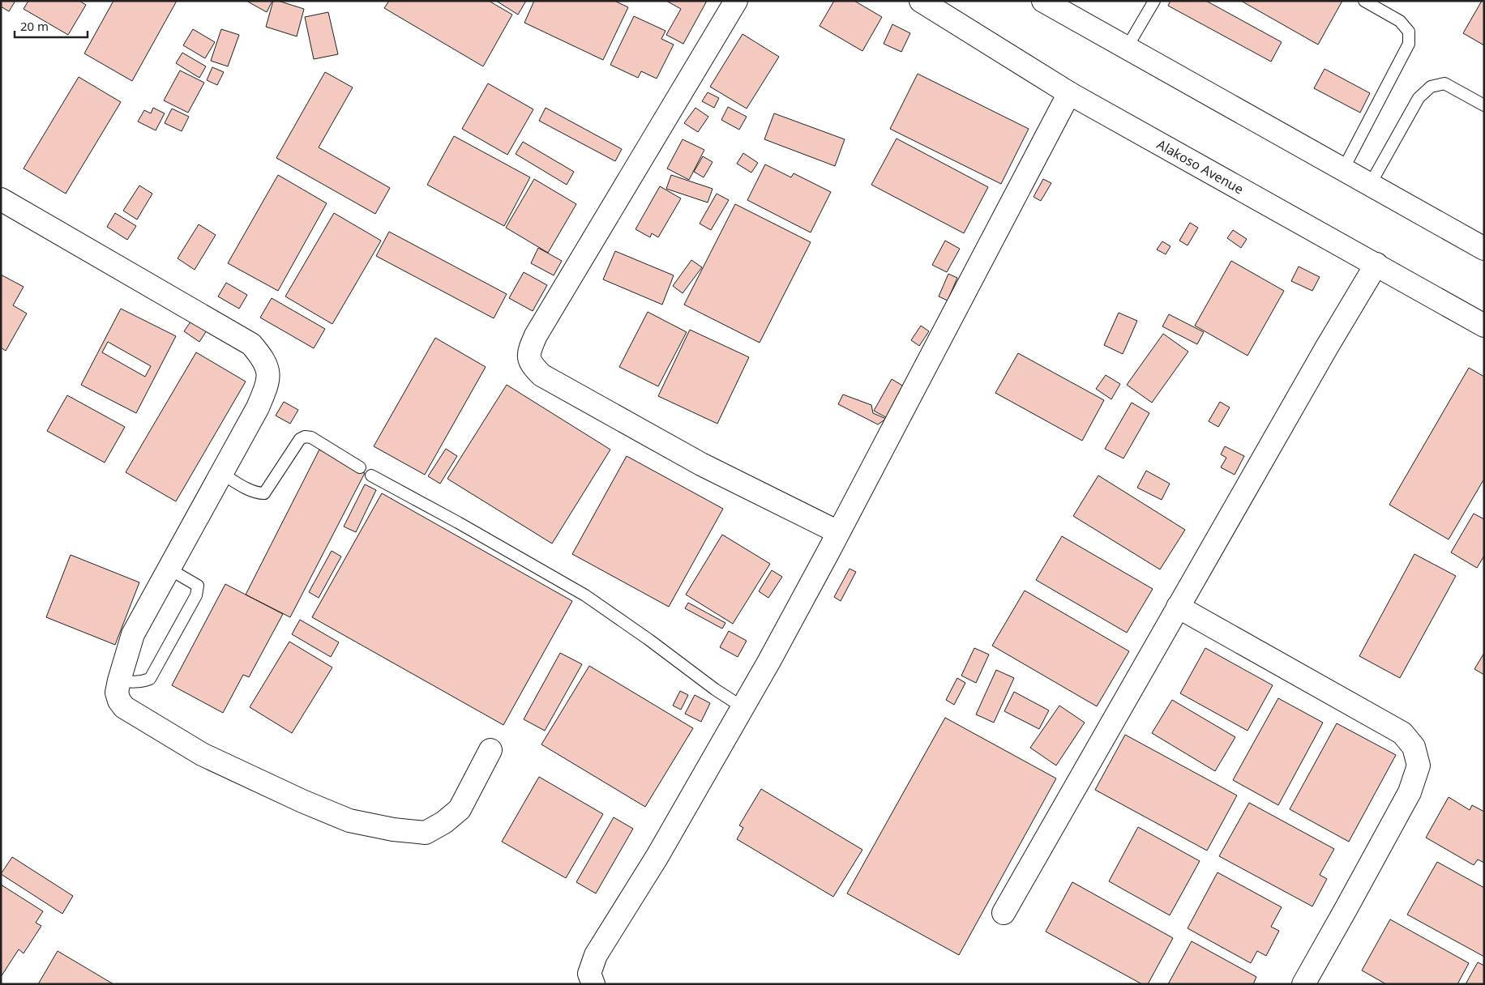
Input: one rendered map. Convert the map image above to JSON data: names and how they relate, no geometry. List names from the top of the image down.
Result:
{
  "streets": {
    "street": ["Alakoso Avenue"]
  },
  "scale_bar": "20 m"
}
